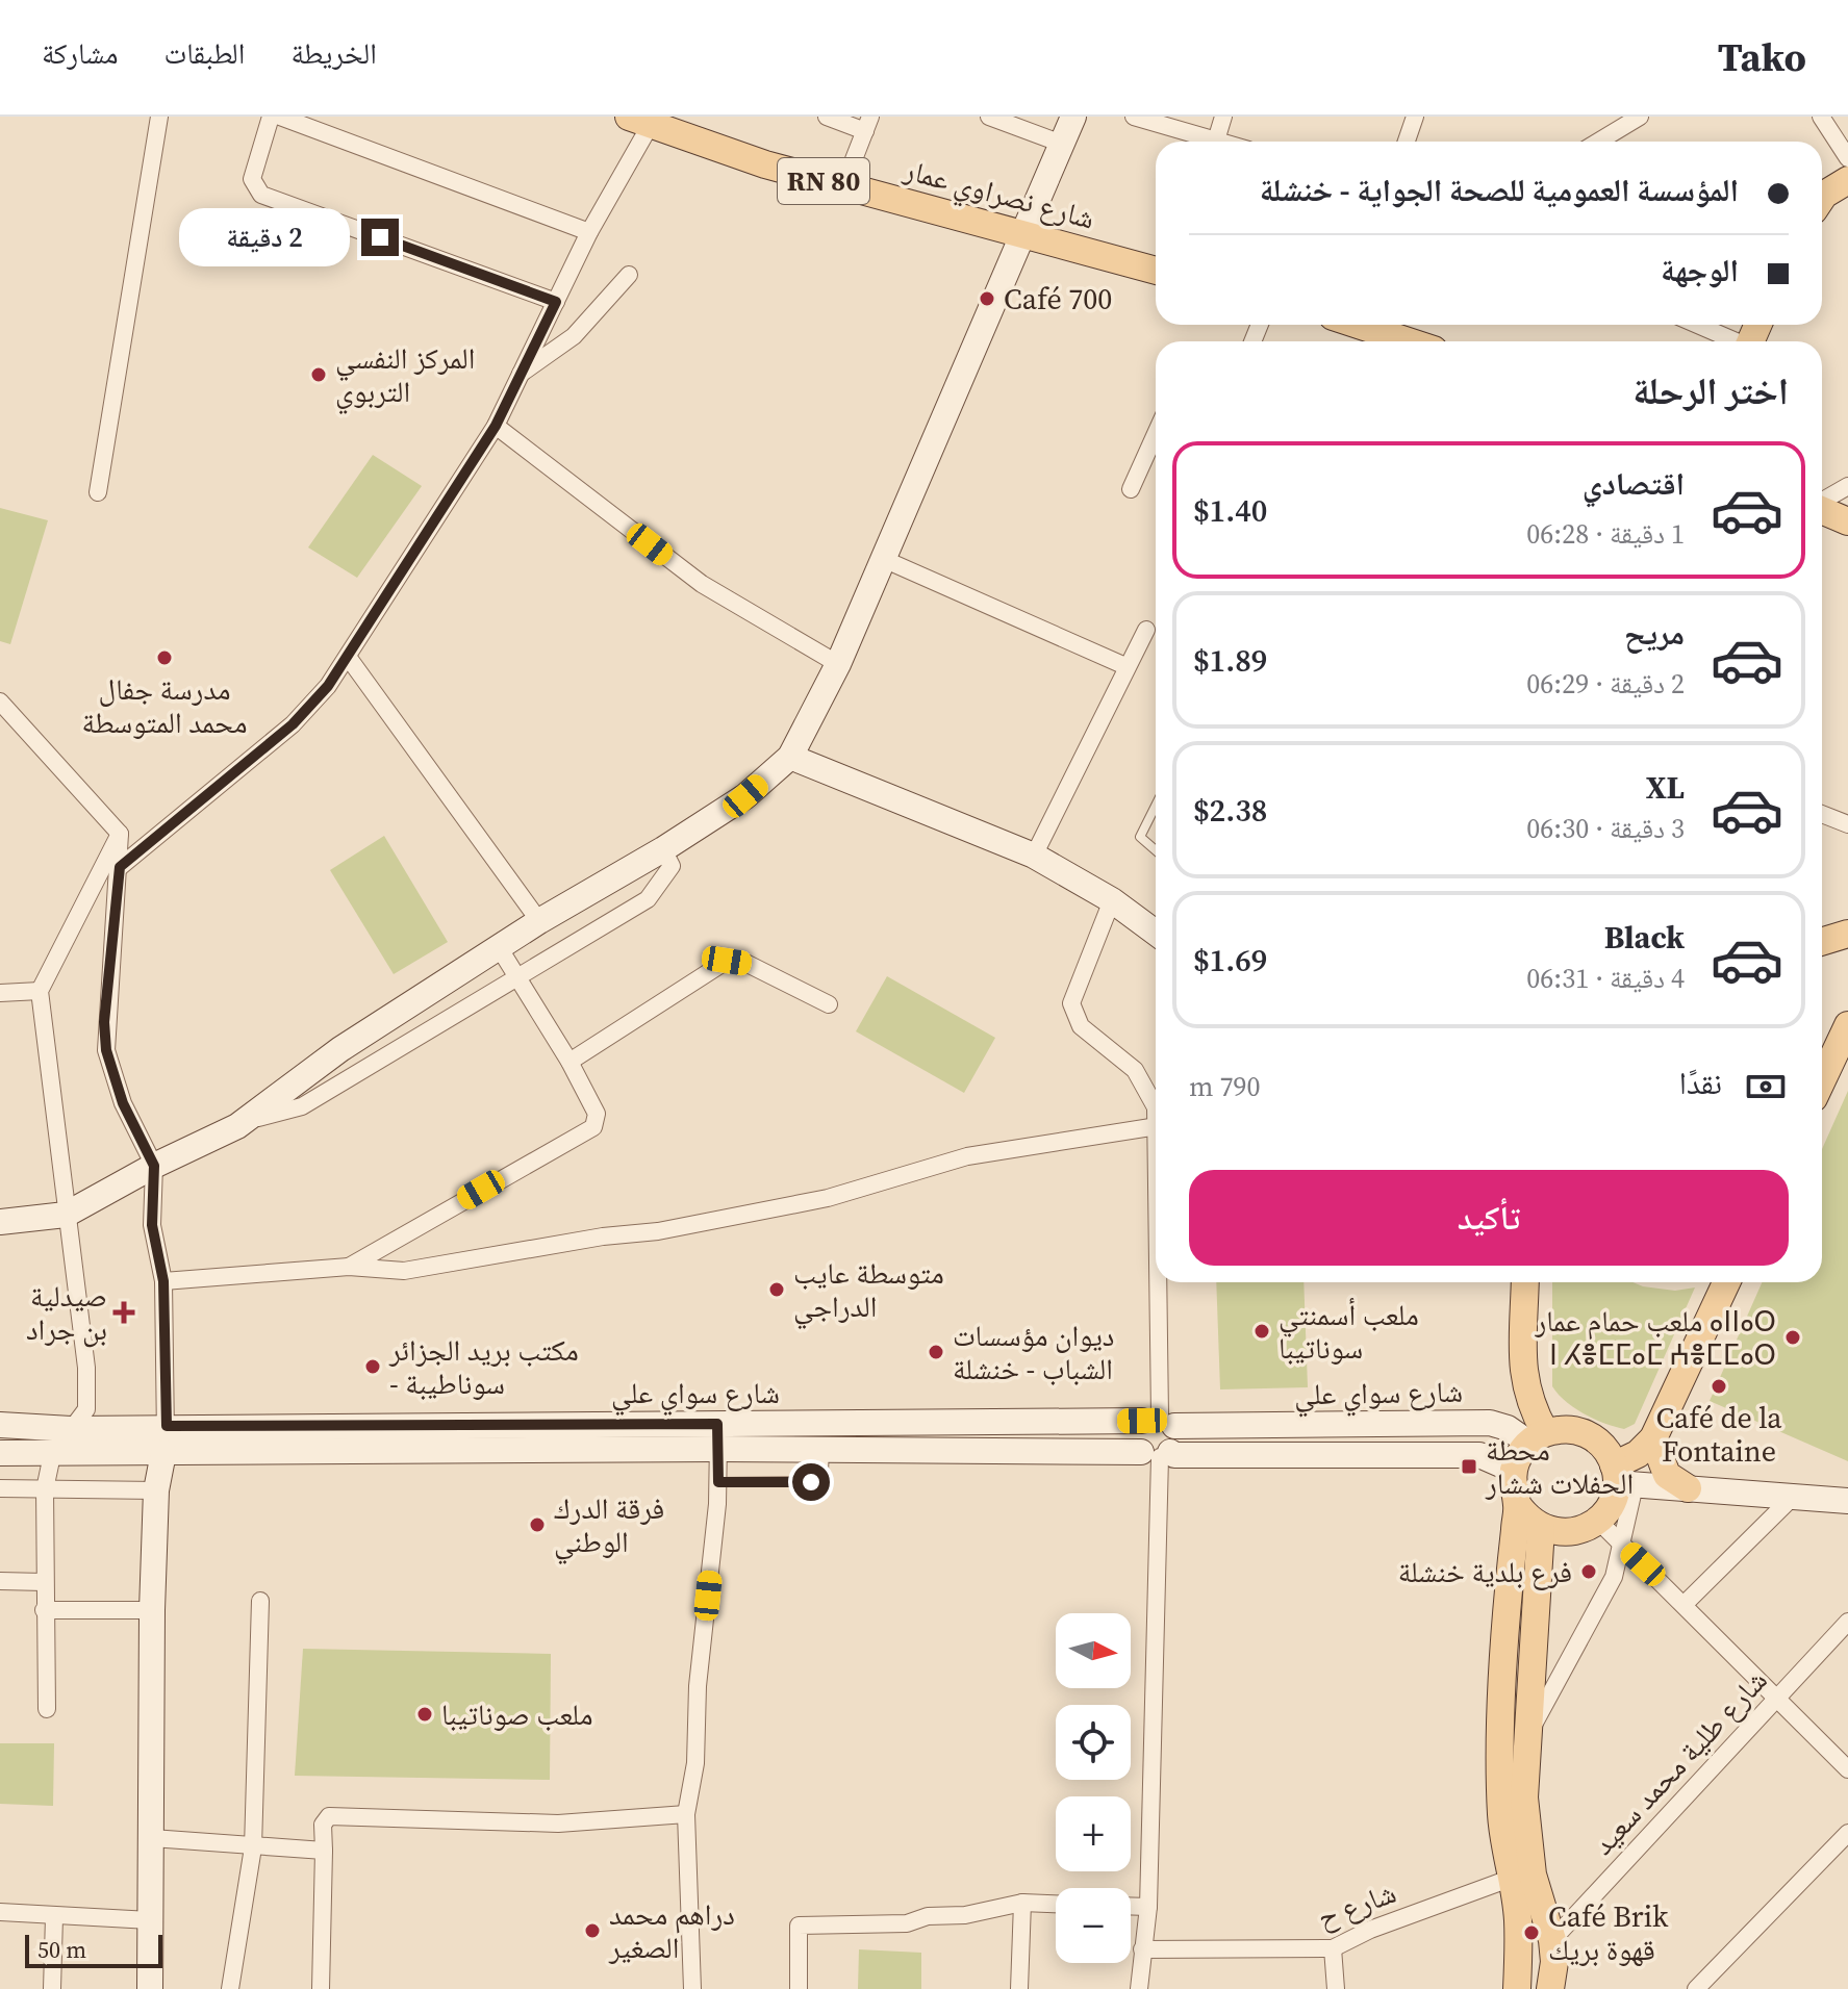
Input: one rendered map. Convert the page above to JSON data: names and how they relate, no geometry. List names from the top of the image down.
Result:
{
  "streets": {
    "main road": ["RN 80", "شارع نصراوي عمار", "شارع سواي علي"],
    "street": ["شارع طلية محمد سعيد", "شارع ح"]
  },
  "places": {
    "other": [
      "Café 700",
      "المركز النفسي التربوي",
      "مدرسة جفال محمد المتوسطة",
      "متوسطة عايب الدراجي",
      "ملعب أسمنتي سوناتيبا",
      "ملعب حمام عمار ⴰⵏⵏⴰⵔ ⵏ ⵃⴻⵎⵎⴰⵎ ⵄⴻⵎⵎⴰⵔ",
      "ديوان مؤسسات الشباب - خنشلة",
      "مكتب بريد الجزائر - سوناطيبة",
      "Café de la Fontaine",
      "فرقة الدرك الوطني",
      "فرع بلدية خنشلة",
      "ملعب صوناتيبا",
      "دراهم محمد الصغير",
      "Café Brik قهوة بريك"
    ],
    "health": ["صيدلية بن جراد"],
    "transit": ["محطة الحفلات ششار"]
  },
  "scale_bar": "50 m",
  "north": "right",
  "page": {
    "header": "Tako",
    "nav": ["الخريطة", "الطبقات", "مشاركة"],
    "banner": ["المؤسسة العمومية للصحة الجواية - خنشلة", "الوجهة"],
    "bubble": "2 دقيقة",
    "heading": "اختر الرحلة",
    "list": [
      {
        "name": "اقتصادي",
        "note": "1 دقيقة · 06:28",
        "value": "$1.40"
      },
      {
        "name": "مريح",
        "note": "2 دقيقة · 06:29",
        "value": "$1.89"
      },
      {
        "name": "XL",
        "note": "3 دقيقة · 06:30",
        "value": "$2.38"
      },
      {
        "name": "Black",
        "note": "4 دقيقة · 06:31",
        "value": "$1.69"
      }
    ],
    "pay": ["نقدًا", "790 m"],
    "buttons": "تأكيد",
    "map_buttons": ["+", "−"],
    "scale": "50 m"
  }
}
